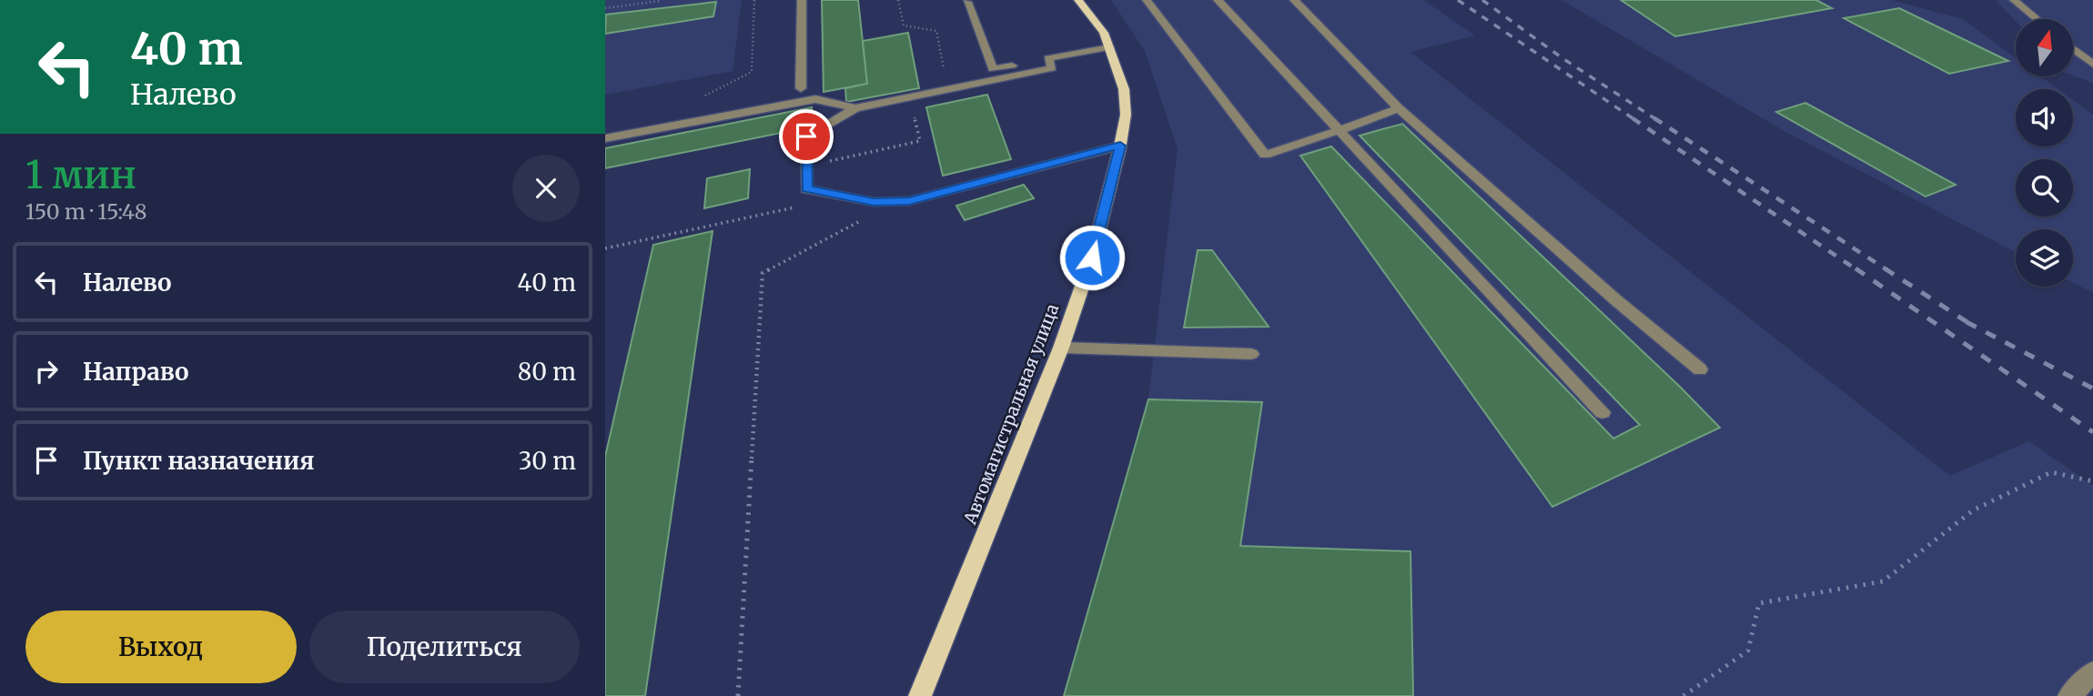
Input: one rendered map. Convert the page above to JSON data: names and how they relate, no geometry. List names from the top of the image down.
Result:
{
  "streets": {
    "main road": ["Автомагистральная улица"]
  },
  "north": "top",
  "page": {
    "turn": ["40 m", "Налево"],
    "heading": ["1 мин", "150 m · 15:48"],
    "list": [
      {
        "name": "Налево",
        "value": "40 m"
      },
      {
        "name": "Направо",
        "value": "80 m"
      },
      {
        "name": "Пункт назначения",
        "value": "30 m"
      }
    ],
    "buttons": ["Выход", "Поделиться"]
  }
}
